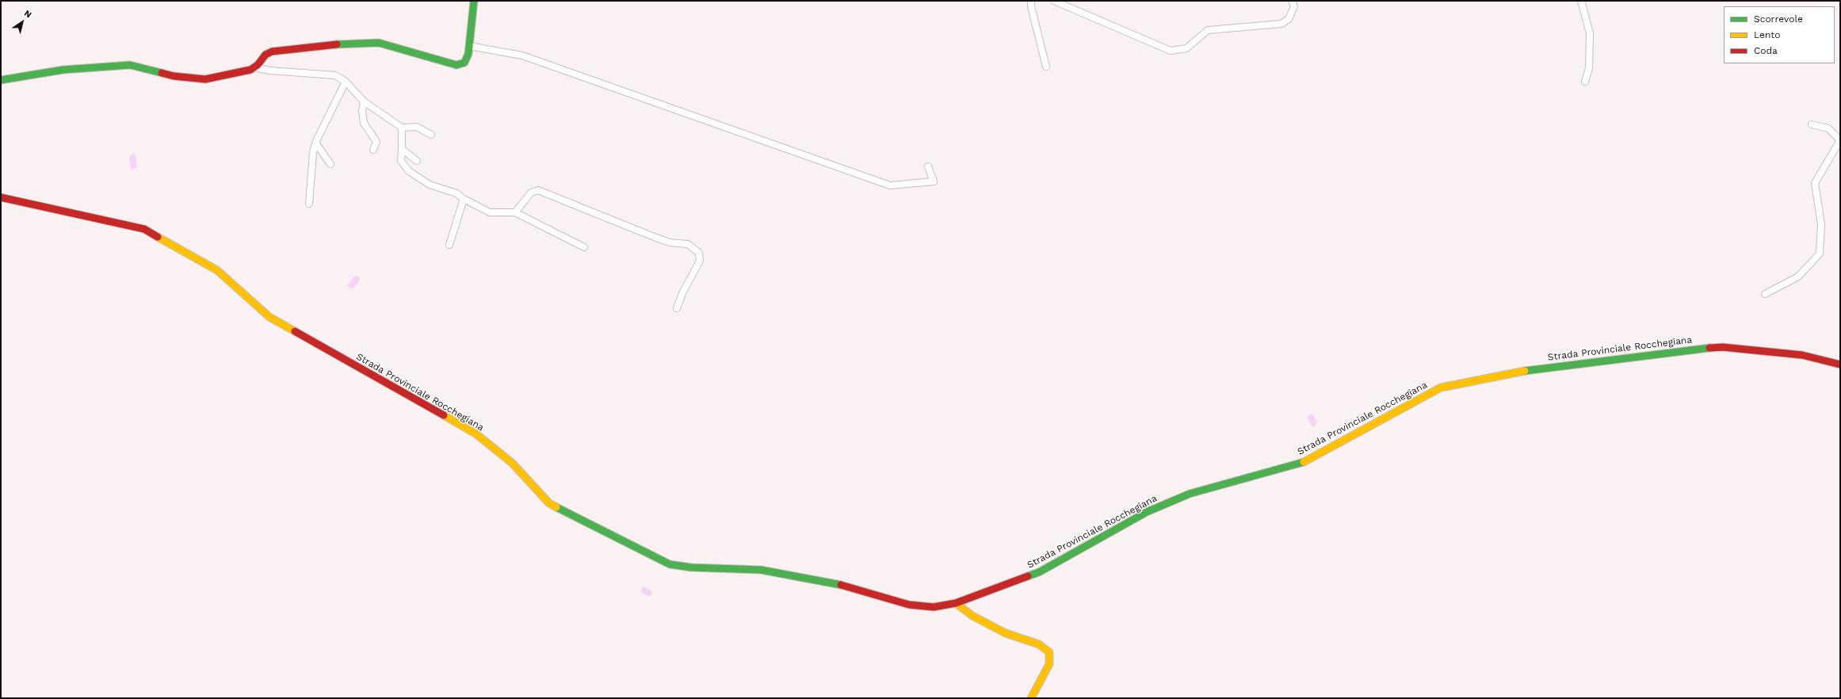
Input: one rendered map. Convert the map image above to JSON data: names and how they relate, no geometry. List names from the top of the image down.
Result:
{
  "streets": {
    "main road": ["Strada Provinciale Rocchegiana"]
  },
  "legend": ["Scorrevole", "Lento", "Coda"],
  "north": "top right"
}
